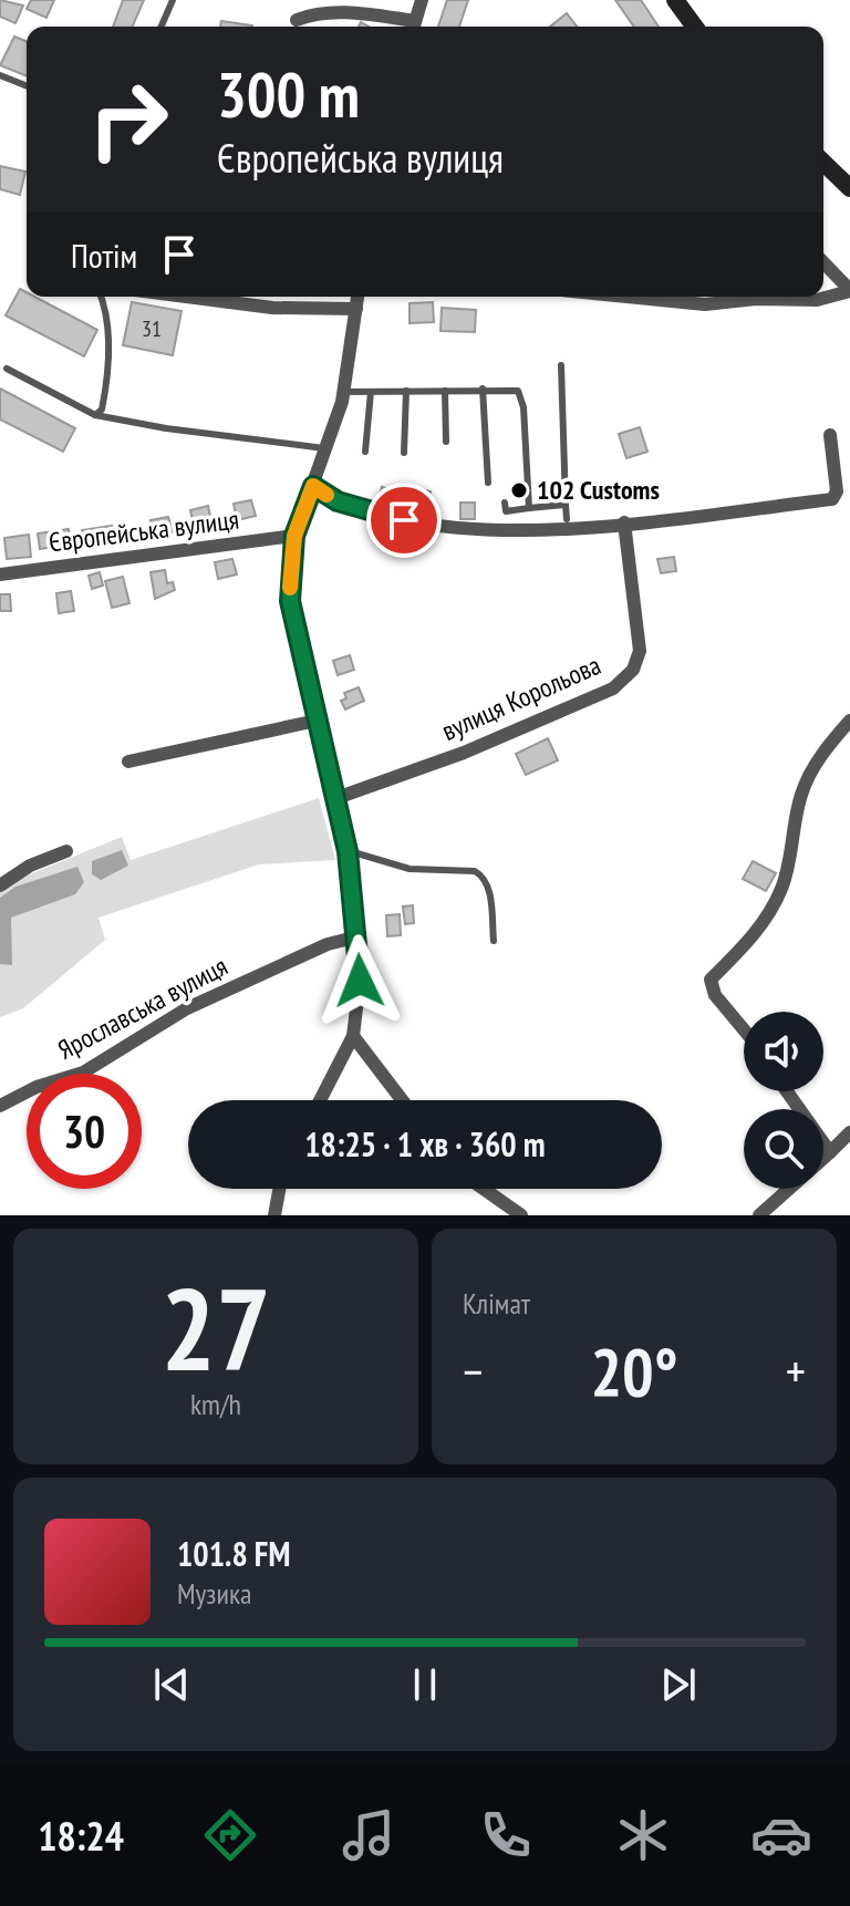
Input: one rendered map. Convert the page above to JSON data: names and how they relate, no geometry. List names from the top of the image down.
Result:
{
  "streets": {
    "street": ["Європейська вулиця", "вулиця Корольова", "Ярославська вулиця"]
  },
  "places": ["102 Customs"],
  "house_numbers": ["31"],
  "page": {
    "turn": ["300 m", "Європейська вулиця"],
    "then": "Потім",
    "limit": "30",
    "trip": "18:25 · 1 хв · 360 m",
    "tile": [
      ["27", "km/h"],
      "Клімат"
    ],
    "heat": ["−", "20°", "+"],
    "song": ["101.8 FM", "Музика"],
    "tabs": "18:24"
  }
}
